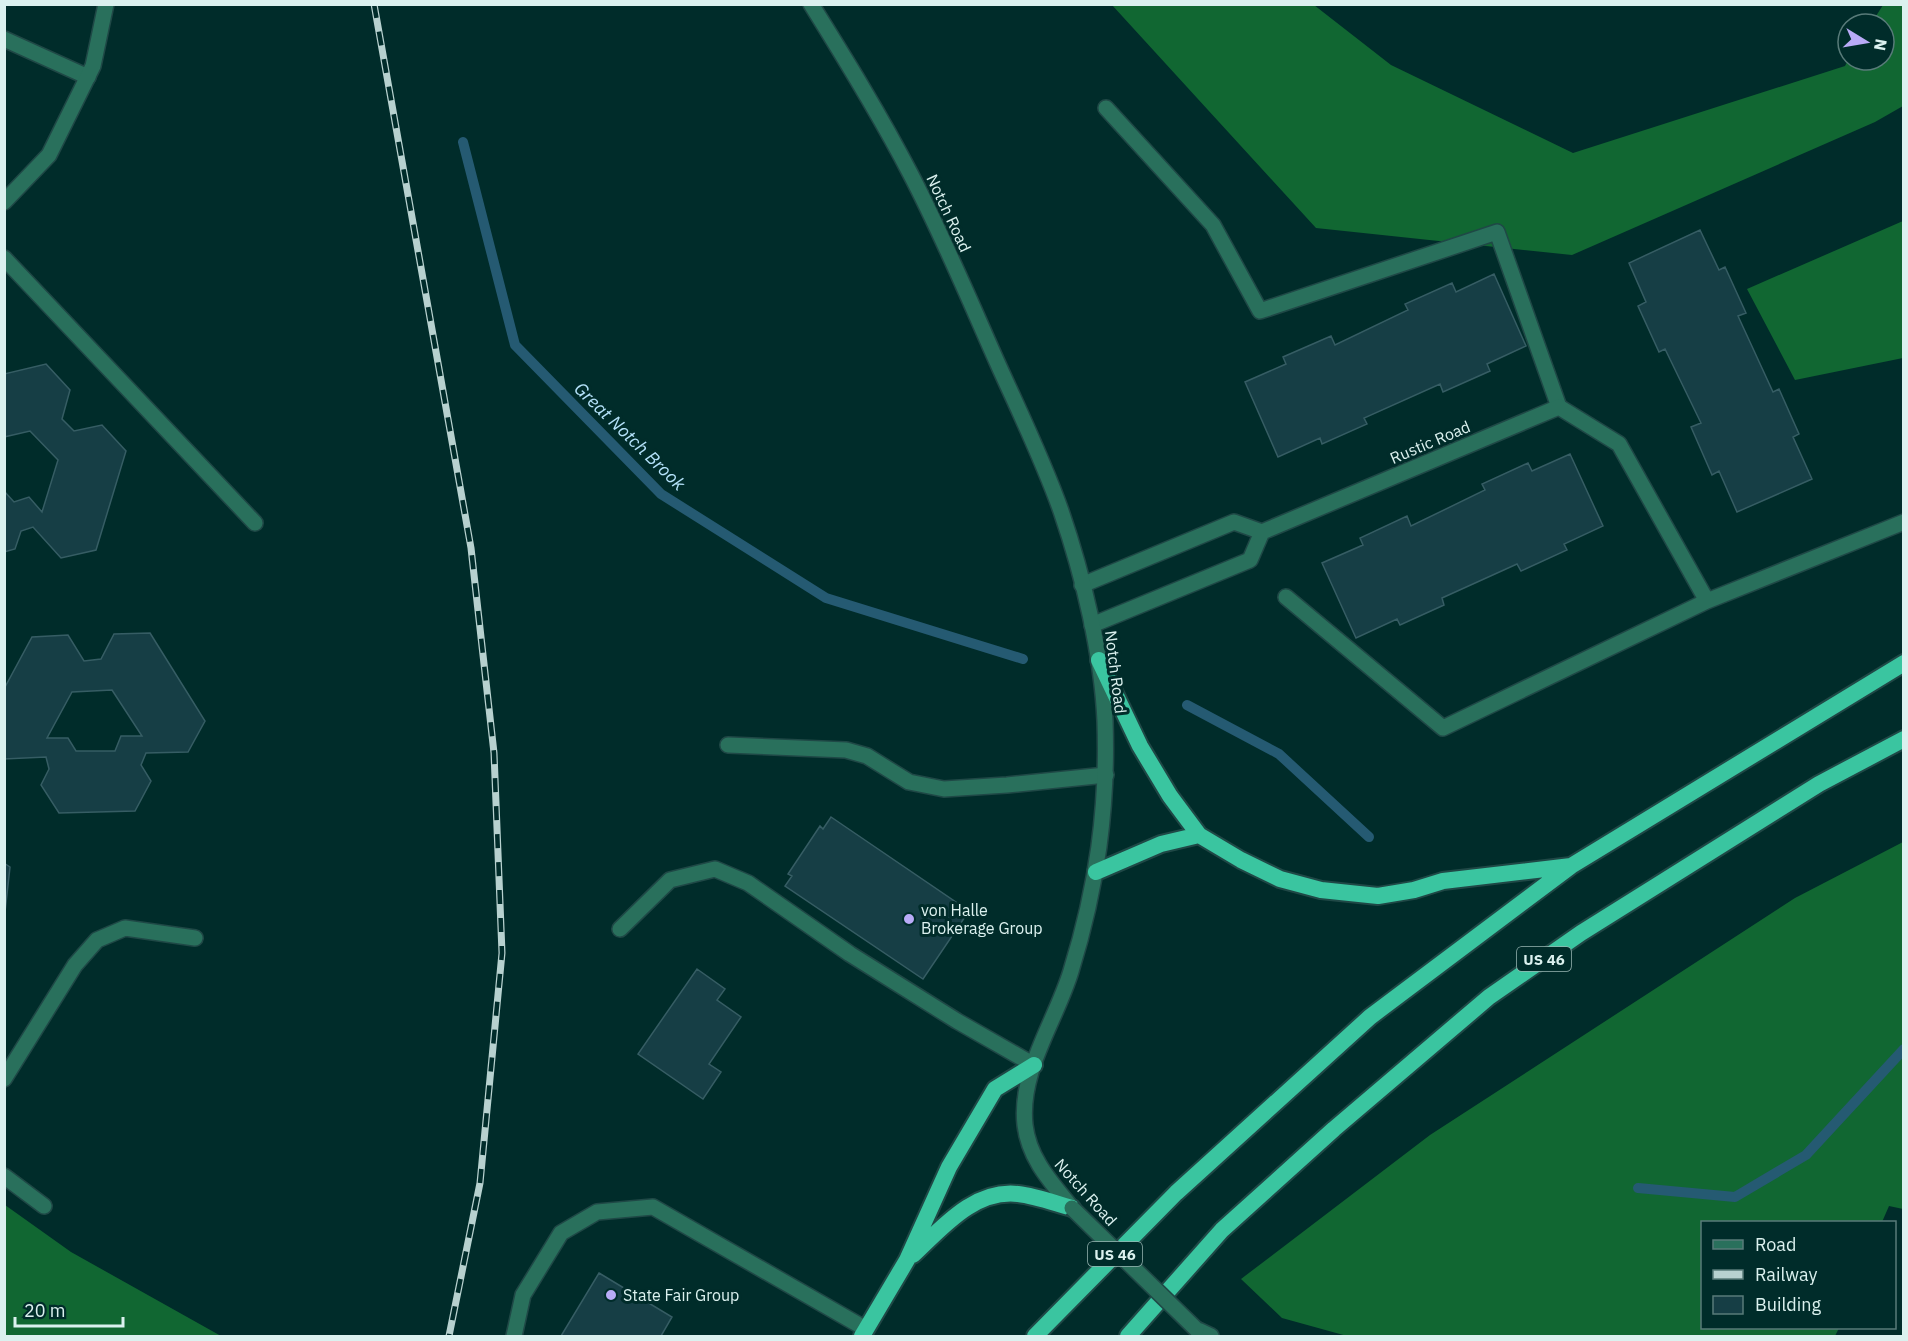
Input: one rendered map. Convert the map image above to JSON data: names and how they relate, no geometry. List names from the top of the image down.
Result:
{
  "streets": {
    "highway": ["US 46"],
    "street": ["Notch Road", "Rustic Road"]
  },
  "water": ["Great Notch Brook"],
  "places": ["von Halle Brokerage Group", "State Fair Group"],
  "legend": ["Road", "Railway", "Building"],
  "scale_bar": "20 m",
  "north": "right"
}
